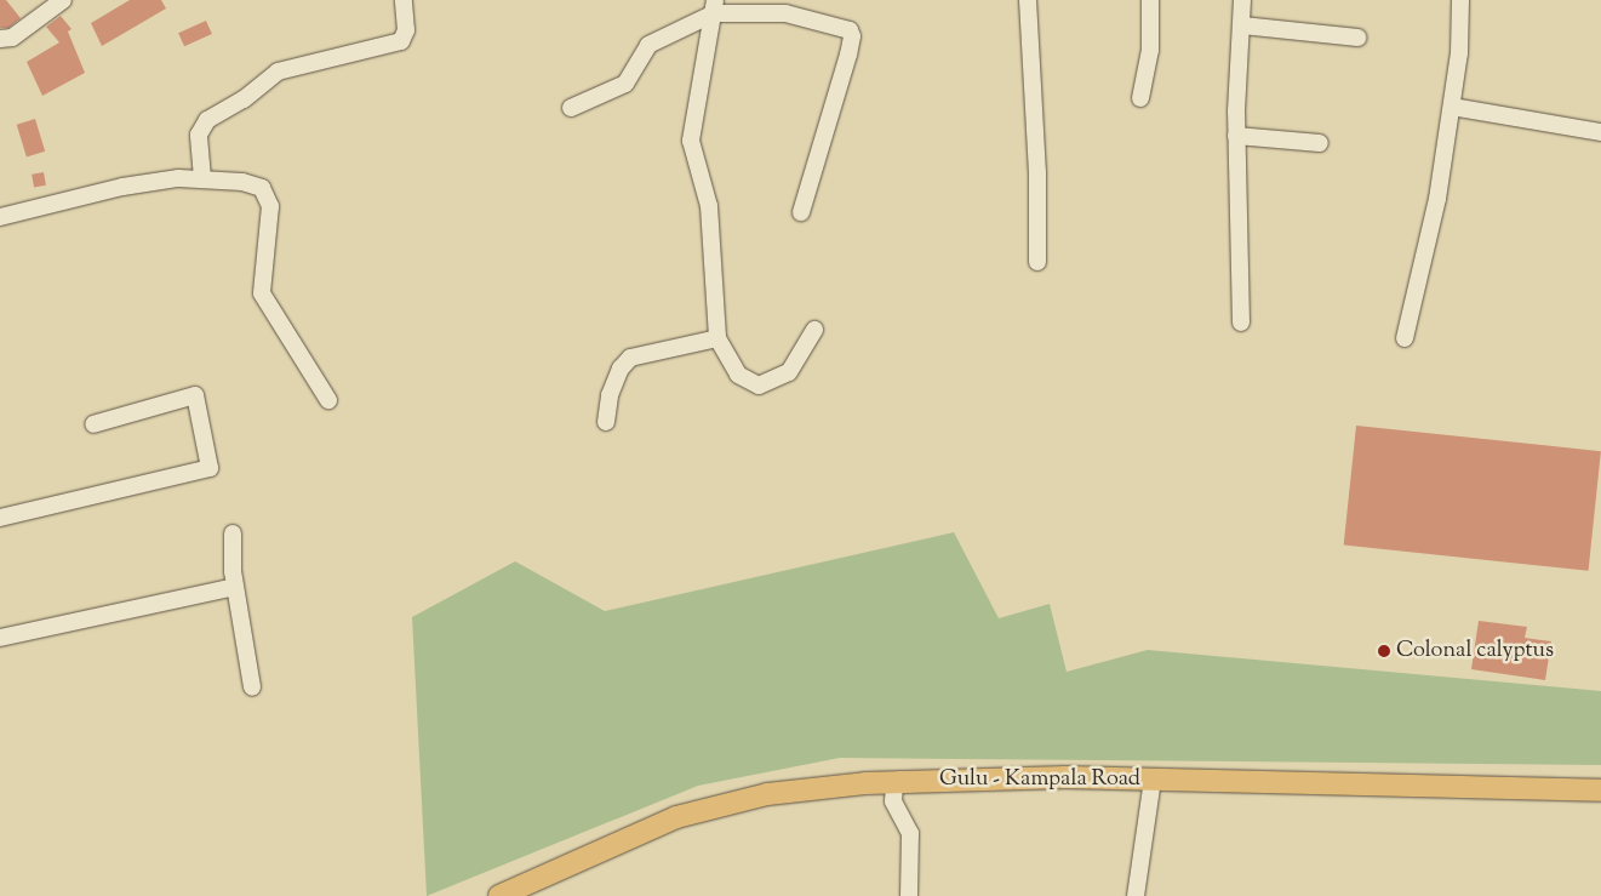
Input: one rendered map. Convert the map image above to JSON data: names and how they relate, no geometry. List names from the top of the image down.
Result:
{
  "streets": {
    "main road": ["Gulu - Kampala Road"]
  },
  "places": ["Colonal calyptus"]
}
